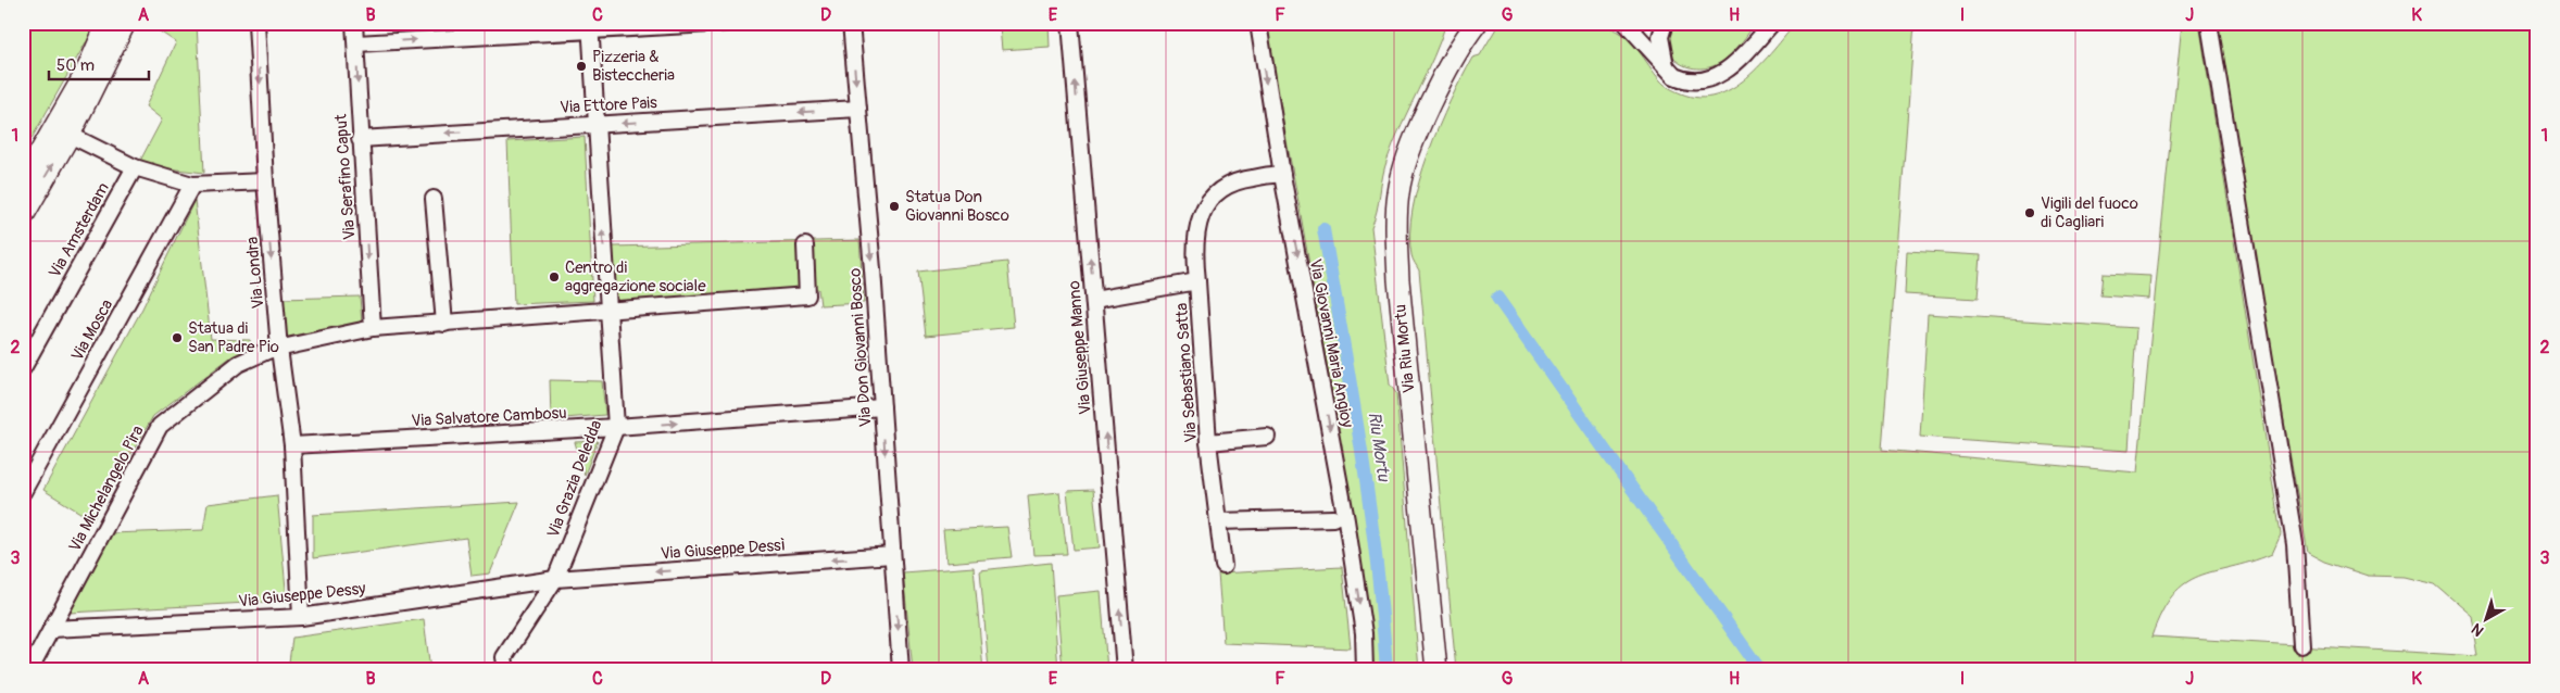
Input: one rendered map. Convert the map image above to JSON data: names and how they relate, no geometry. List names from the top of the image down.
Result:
{
  "streets": {
    "main road": ["Via Riu Mortu"],
    "street": [
      "Via Ettore Pais",
      "Via Serafino Caput",
      "Via Amsterdam",
      "Via Londra",
      "Via Mosca",
      "Via Giovanni Maria Angioy",
      "Via Don Giovanni Bosco",
      "Via Giuseppe Manno",
      "Via Sebastiano Satta",
      "Via Salvatore Cambosu",
      "Via Grazia Deledda",
      "Via Michelangelo Pira",
      "Via Giuseppe Dessì",
      "Via Giuseppe Dessy"
    ]
  },
  "crossings": [
    ["Via Ettore Pais", "Via Serafino Caput"],
    ["Via Ettore Pais", "Via Don Giovanni Bosco"],
    ["Via Ettore Pais", "Via Grazia Deledda"],
    ["Via Serafino Caput", "Via Michelangelo Pira"],
    ["Via Londra", "Via Salvatore Cambosu"],
    ["Via Londra", "Via Michelangelo Pira"],
    ["Via Londra", "Via Giuseppe Dessy"],
    ["Via Don Giovanni Bosco", "Via Salvatore Cambosu"],
    ["Via Don Giovanni Bosco", "Via Giuseppe Dessì"],
    ["Via Giuseppe Manno", "Via Sebastiano Satta"],
    ["Via Salvatore Cambosu", "Via Grazia Deledda"],
    ["Via Grazia Deledda", "Via Michelangelo Pira"],
    ["Via Grazia Deledda", "Via Giuseppe Dessì"],
    ["Via Grazia Deledda", "Via Giuseppe Dessy"],
    ["Via Michelangelo Pira", "Via Giuseppe Dessy"],
    ["Via Giuseppe Dessì", "Via Giuseppe Dessy"]
  ],
  "one_way": [
    "Via Londra",
    "Via Giovanni Maria Angioy",
    "Via Don Giovanni Bosco",
    "Via Giuseppe Manno",
    "Via Salvatore Cambosu",
    "Via Giuseppe Dessì"
  ],
  "water": ["Riu Mortu"],
  "places": [
    "Pizzeria & Bisteccheria",
    "Statua Don Giovanni Bosco",
    "Vigili del fuoco di Cagliari",
    "Centro di aggregazione sociale",
    "Statua di San Padre Pio"
  ],
  "scale_bar": "50 m",
  "north": "bottom left",
  "grid": {
    "columns": [
      "A",
      "B",
      "C",
      "D",
      "E",
      "F",
      "G",
      "H",
      "I",
      "J",
      "K"
    ],
    "rows": ["1", "2", "3"]
  }
}
